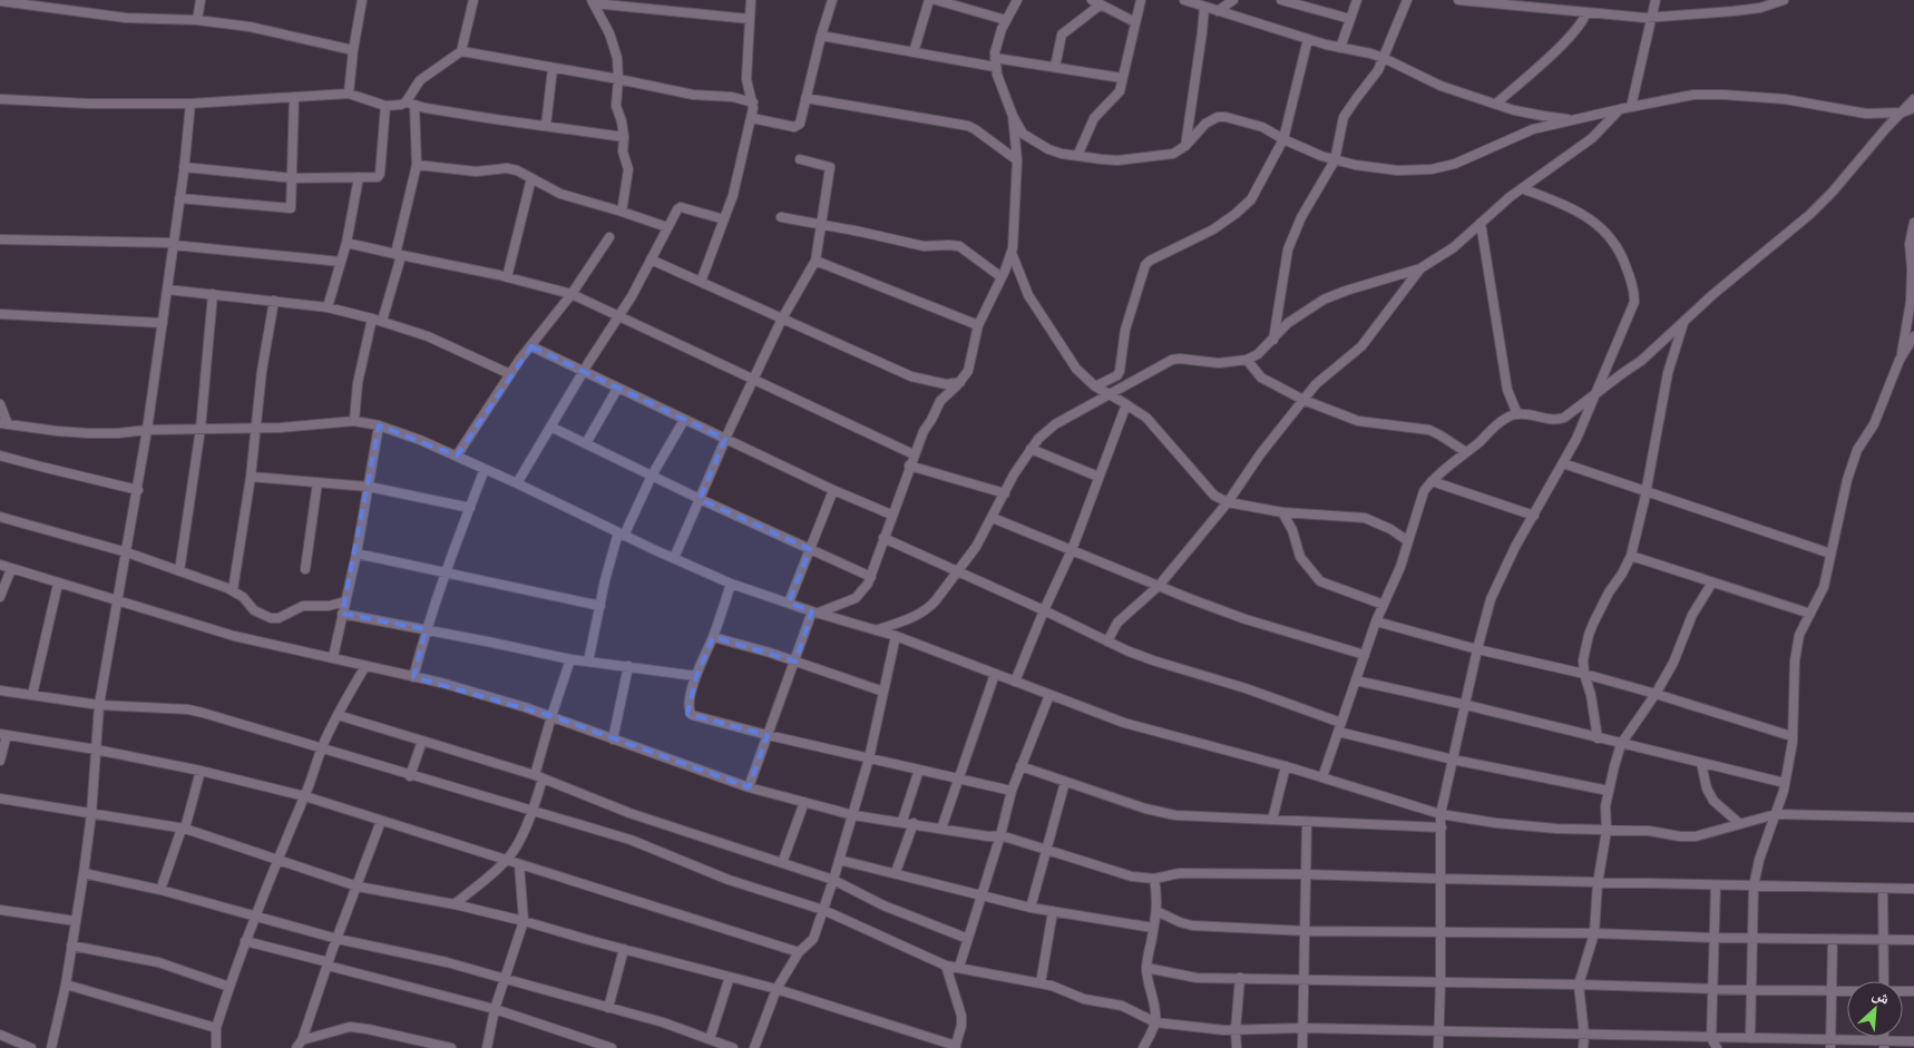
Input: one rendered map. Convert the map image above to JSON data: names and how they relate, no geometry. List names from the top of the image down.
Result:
{
  "north": "top right"
}
